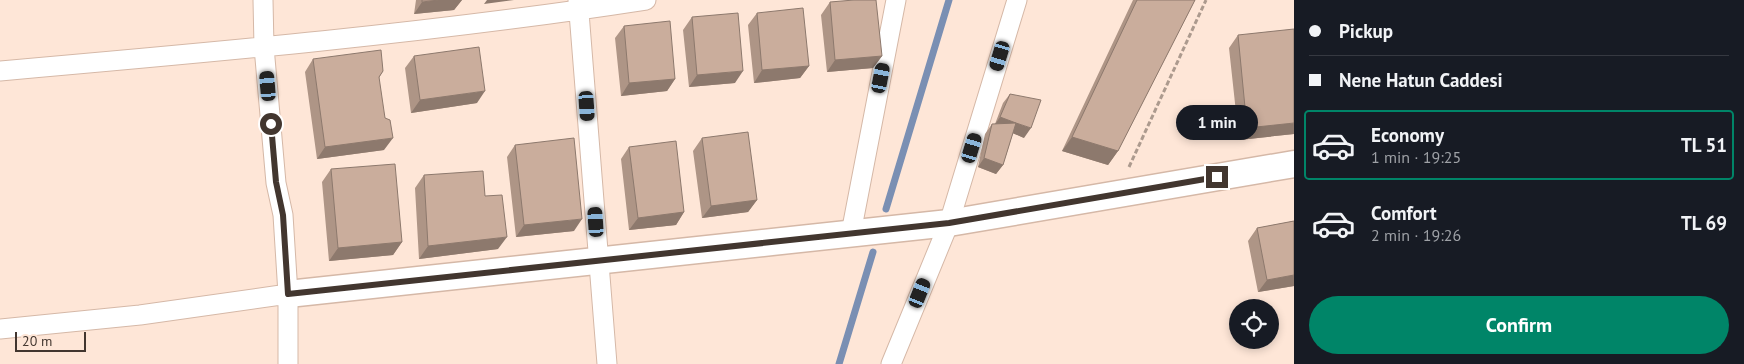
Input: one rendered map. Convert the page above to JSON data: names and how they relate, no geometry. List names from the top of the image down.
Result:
{
  "scale_bar": "20 m",
  "page": {
    "banner": ["Pickup", "Nene Hatun Caddesi"],
    "bubble": "1 min",
    "list": [
      {
        "name": "Economy",
        "note": "1 min · 19:25",
        "value": "TL 51"
      },
      {
        "name": "Comfort",
        "note": "2 min · 19:26",
        "value": "TL 69"
      }
    ],
    "buttons": "Confirm",
    "scale": "20 m"
  }
}
